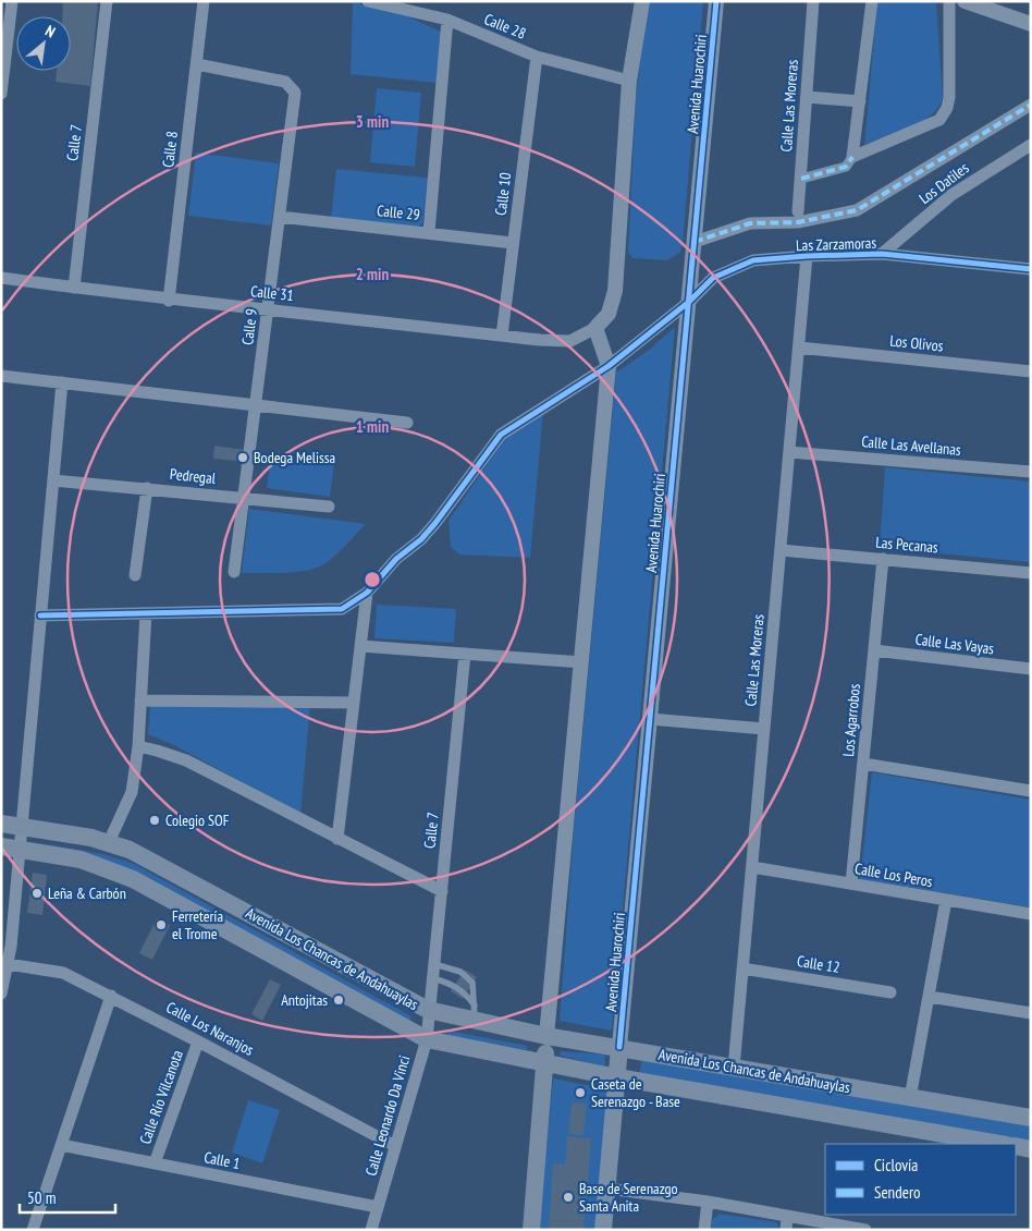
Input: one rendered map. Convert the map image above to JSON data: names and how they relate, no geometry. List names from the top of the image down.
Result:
{
  "streets": {
    "main road": ["Avenida Huarochiri", "Avenida Los Chancas de Andahuaylas"],
    "street": [
      "Calle 28",
      "Calle Las Moreras",
      "Calle 7",
      "Calle 8",
      "Los Datiles",
      "Calle 10",
      "Calle 29",
      "Las Zarzamoras",
      "Calle 31",
      "Calle 9",
      "Los Olivos",
      "Calle Las Avellanas",
      "Pedregal",
      "Las Pecanas",
      "Calle Las Vayas",
      "Los Agarrobos",
      "Calle Los Peros",
      "Calle 12",
      "Calle Los Naranjos",
      "Calle Río Vilcanota",
      "Calle Leonardo Da Vinci",
      "Calle 1"
    ]
  },
  "crossings": [
    ["Calle 28", "Calle 10"],
    ["Avenida Huarochiri", "Las Zarzamoras"],
    ["Avenida Huarochiri", "Avenida Los Chancas de Andahuaylas"],
    ["Calle Las Moreras", "Las Zarzamoras"],
    ["Calle Las Moreras", "Los Olivos"],
    ["Calle Las Moreras", "Calle Las Avellanas"],
    ["Calle Las Moreras", "Las Pecanas"],
    ["Calle Las Moreras", "Calle Los Peros"],
    ["Calle Las Moreras", "Avenida Los Chancas de Andahuaylas"],
    ["Calle Las Moreras", "Calle 12"],
    ["Calle 7", "Calle 31"],
    ["Calle 7", "Avenida Los Chancas de Andahuaylas"],
    ["Calle 7", "Calle Leonardo Da Vinci"],
    ["Calle 8", "Calle 31"],
    ["Calle 8", "Calle 9"],
    ["Los Datiles", "Las Zarzamoras"],
    ["Calle 10", "Calle 29"],
    ["Calle 10", "Calle 31"],
    ["Calle 29", "Calle 9"],
    ["Calle 31", "Calle 9"],
    ["Calle 9", "Pedregal"],
    ["Las Pecanas", "Los Agarrobos"],
    ["Calle Las Vayas", "Los Agarrobos"],
    ["Los Agarrobos", "Calle Los Peros"],
    ["Avenida Los Chancas de Andahuaylas", "Calle Leonardo Da Vinci"],
    ["Calle Los Naranjos", "Calle Río Vilcanota"],
    ["Calle Los Naranjos", "Calle Leonardo Da Vinci"],
    ["Calle Río Vilcanota", "Calle 1"],
    ["Calle Leonardo Da Vinci", "Calle 1"]
  ],
  "places": [
    "Bodega Melissa",
    "Colegio SOF",
    "Leña & Carbón",
    "Ferretería el Trome",
    "Antojitas",
    "Caseta de Serenazgo - Base",
    "Base de Serenazgo Santa Anita"
  ],
  "legend": ["Ciclovía", "Sendero"],
  "scale_bar": "50 m",
  "north": "top right",
  "rings": ["3 min", "2 min", "1 min"]
}
